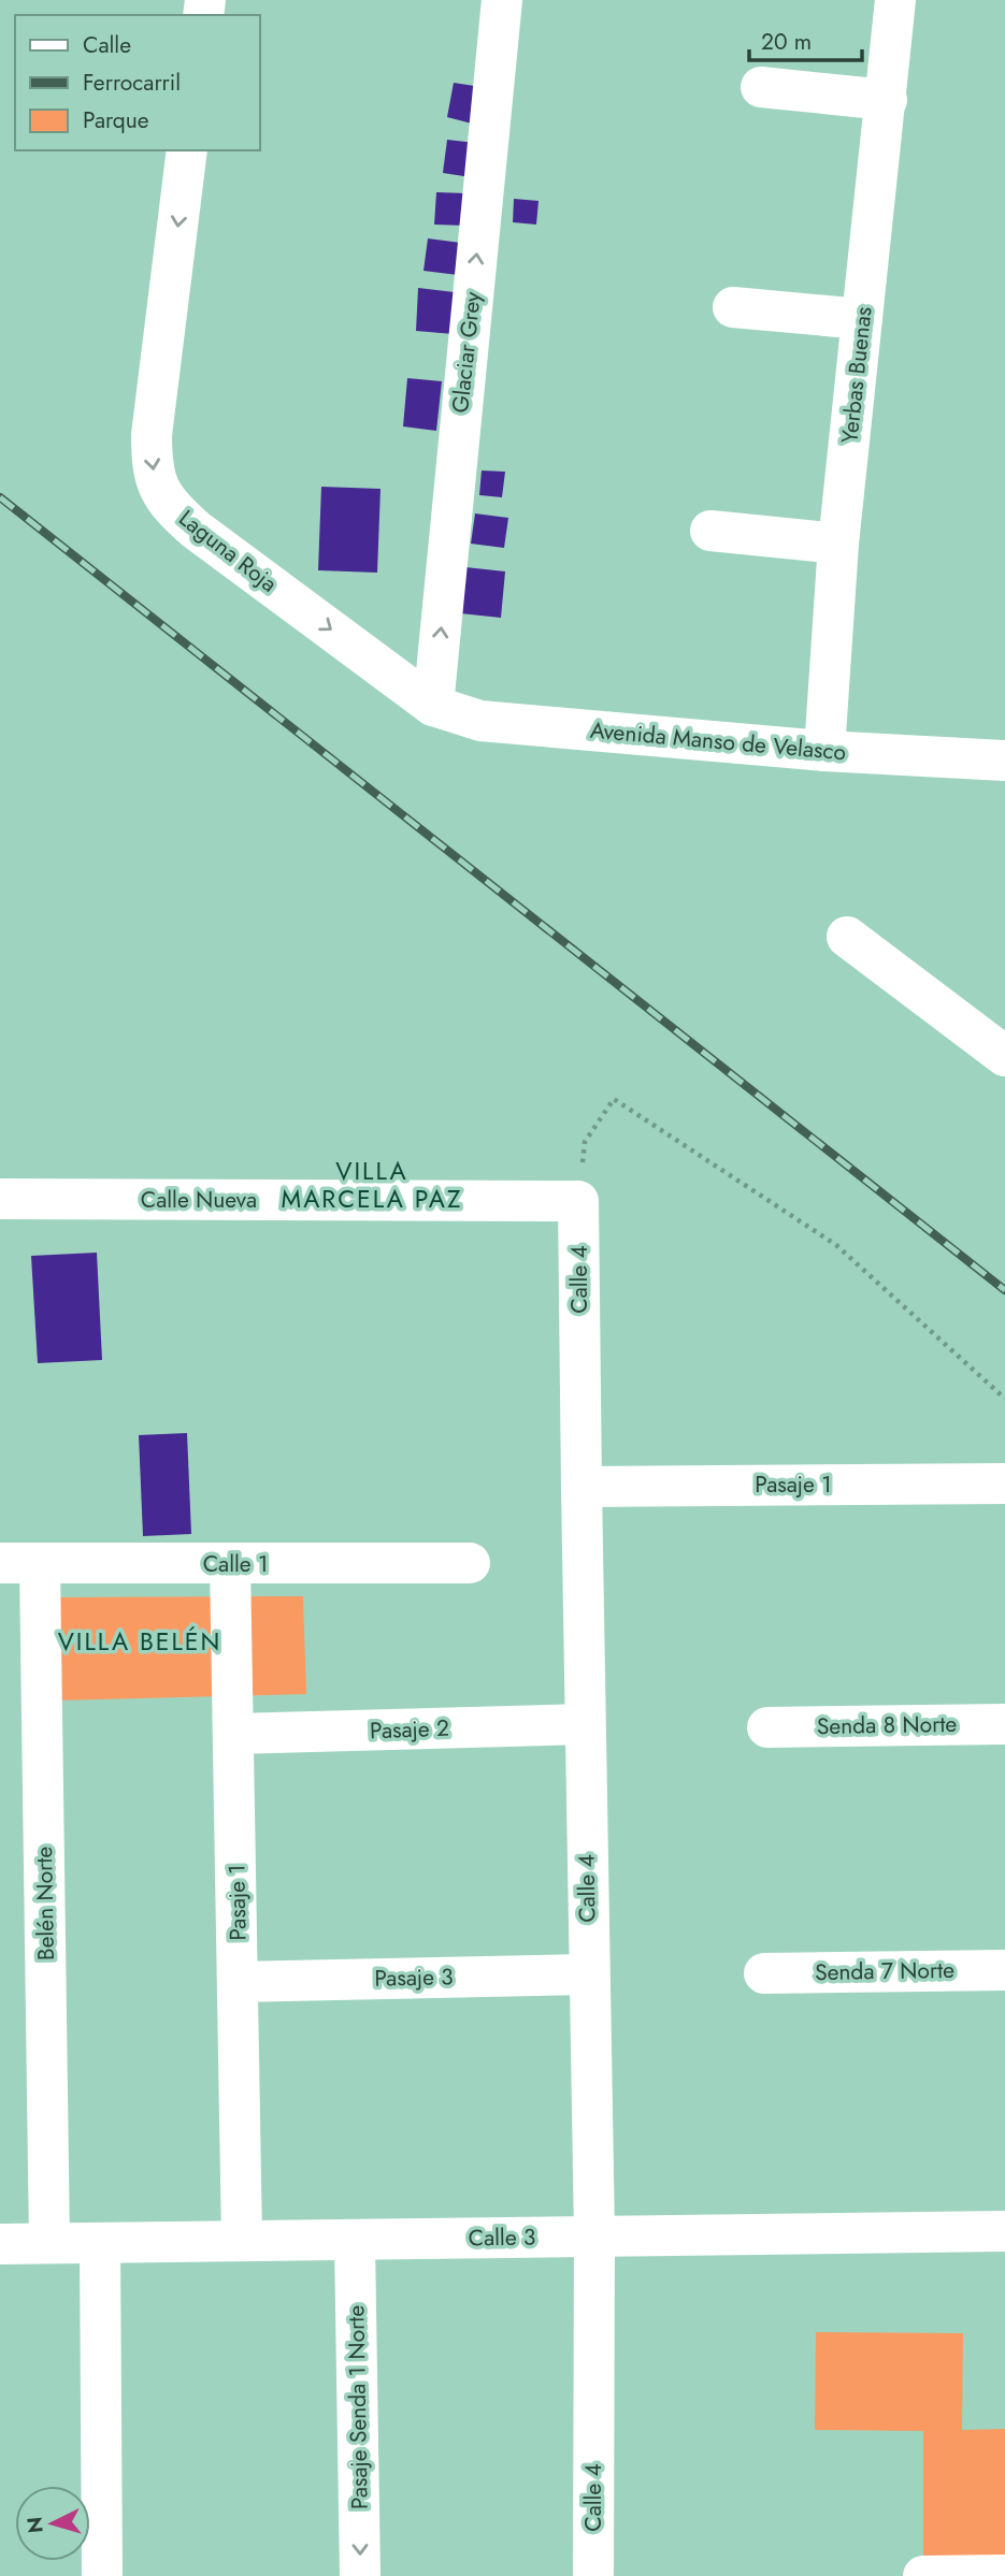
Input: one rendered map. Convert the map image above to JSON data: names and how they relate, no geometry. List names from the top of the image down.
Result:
{
  "streets": {
    "street": [
      "Glaciar Grey",
      "Yerbas Buenas",
      "Laguna Roja",
      "Avenida Manso de Velasco",
      "Calle Nueva",
      "Calle 4",
      "Pasaje 1",
      "Calle 1",
      "Senda 8 Norte",
      "Pasaje 2",
      "Belén Norte",
      "Senda 7 Norte",
      "Pasaje 3",
      "Calle 3",
      "Pasaje Senda 1 Norte"
    ]
  },
  "crossings": [
    ["Glaciar Grey", "Laguna Roja"],
    ["Glaciar Grey", "Avenida Manso de Velasco"],
    ["Yerbas Buenas", "Avenida Manso de Velasco"],
    ["Laguna Roja", "Avenida Manso de Velasco"],
    ["Calle Nueva", "Calle 4"],
    ["Calle 4", "Pasaje 1"],
    ["Calle 4", "Pasaje 2"],
    ["Calle 4", "Pasaje 3"],
    ["Calle 4", "Calle 3"],
    ["Pasaje 1", "Calle 1"],
    ["Pasaje 1", "Pasaje 2"],
    ["Pasaje 1", "Pasaje 3"],
    ["Pasaje 1", "Calle 3"],
    ["Calle 1", "Belén Norte"],
    ["Belén Norte", "Calle 3"],
    ["Calle 3", "Pasaje Senda 1 Norte"]
  ],
  "one_way": ["Glaciar Grey", "Laguna Roja"],
  "districts": ["VILLA MARCELA PAZ", "VILLA BELÉN"],
  "legend": ["Calle", "Ferrocarril", "Parque"],
  "scale_bar": "20 m",
  "north": "left"
}
